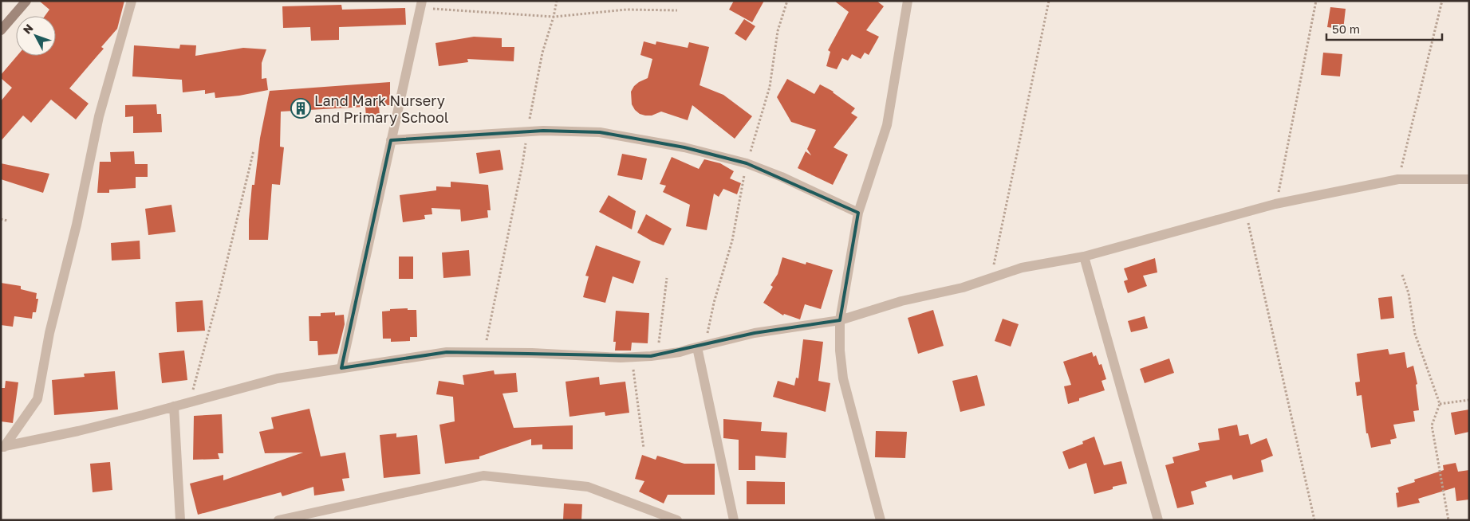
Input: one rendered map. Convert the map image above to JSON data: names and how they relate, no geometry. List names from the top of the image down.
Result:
{
  "places": {
    "building": ["Land Mark Nursery and Primary School"]
  },
  "scale_bar": "50 m",
  "north": "top left"
}
